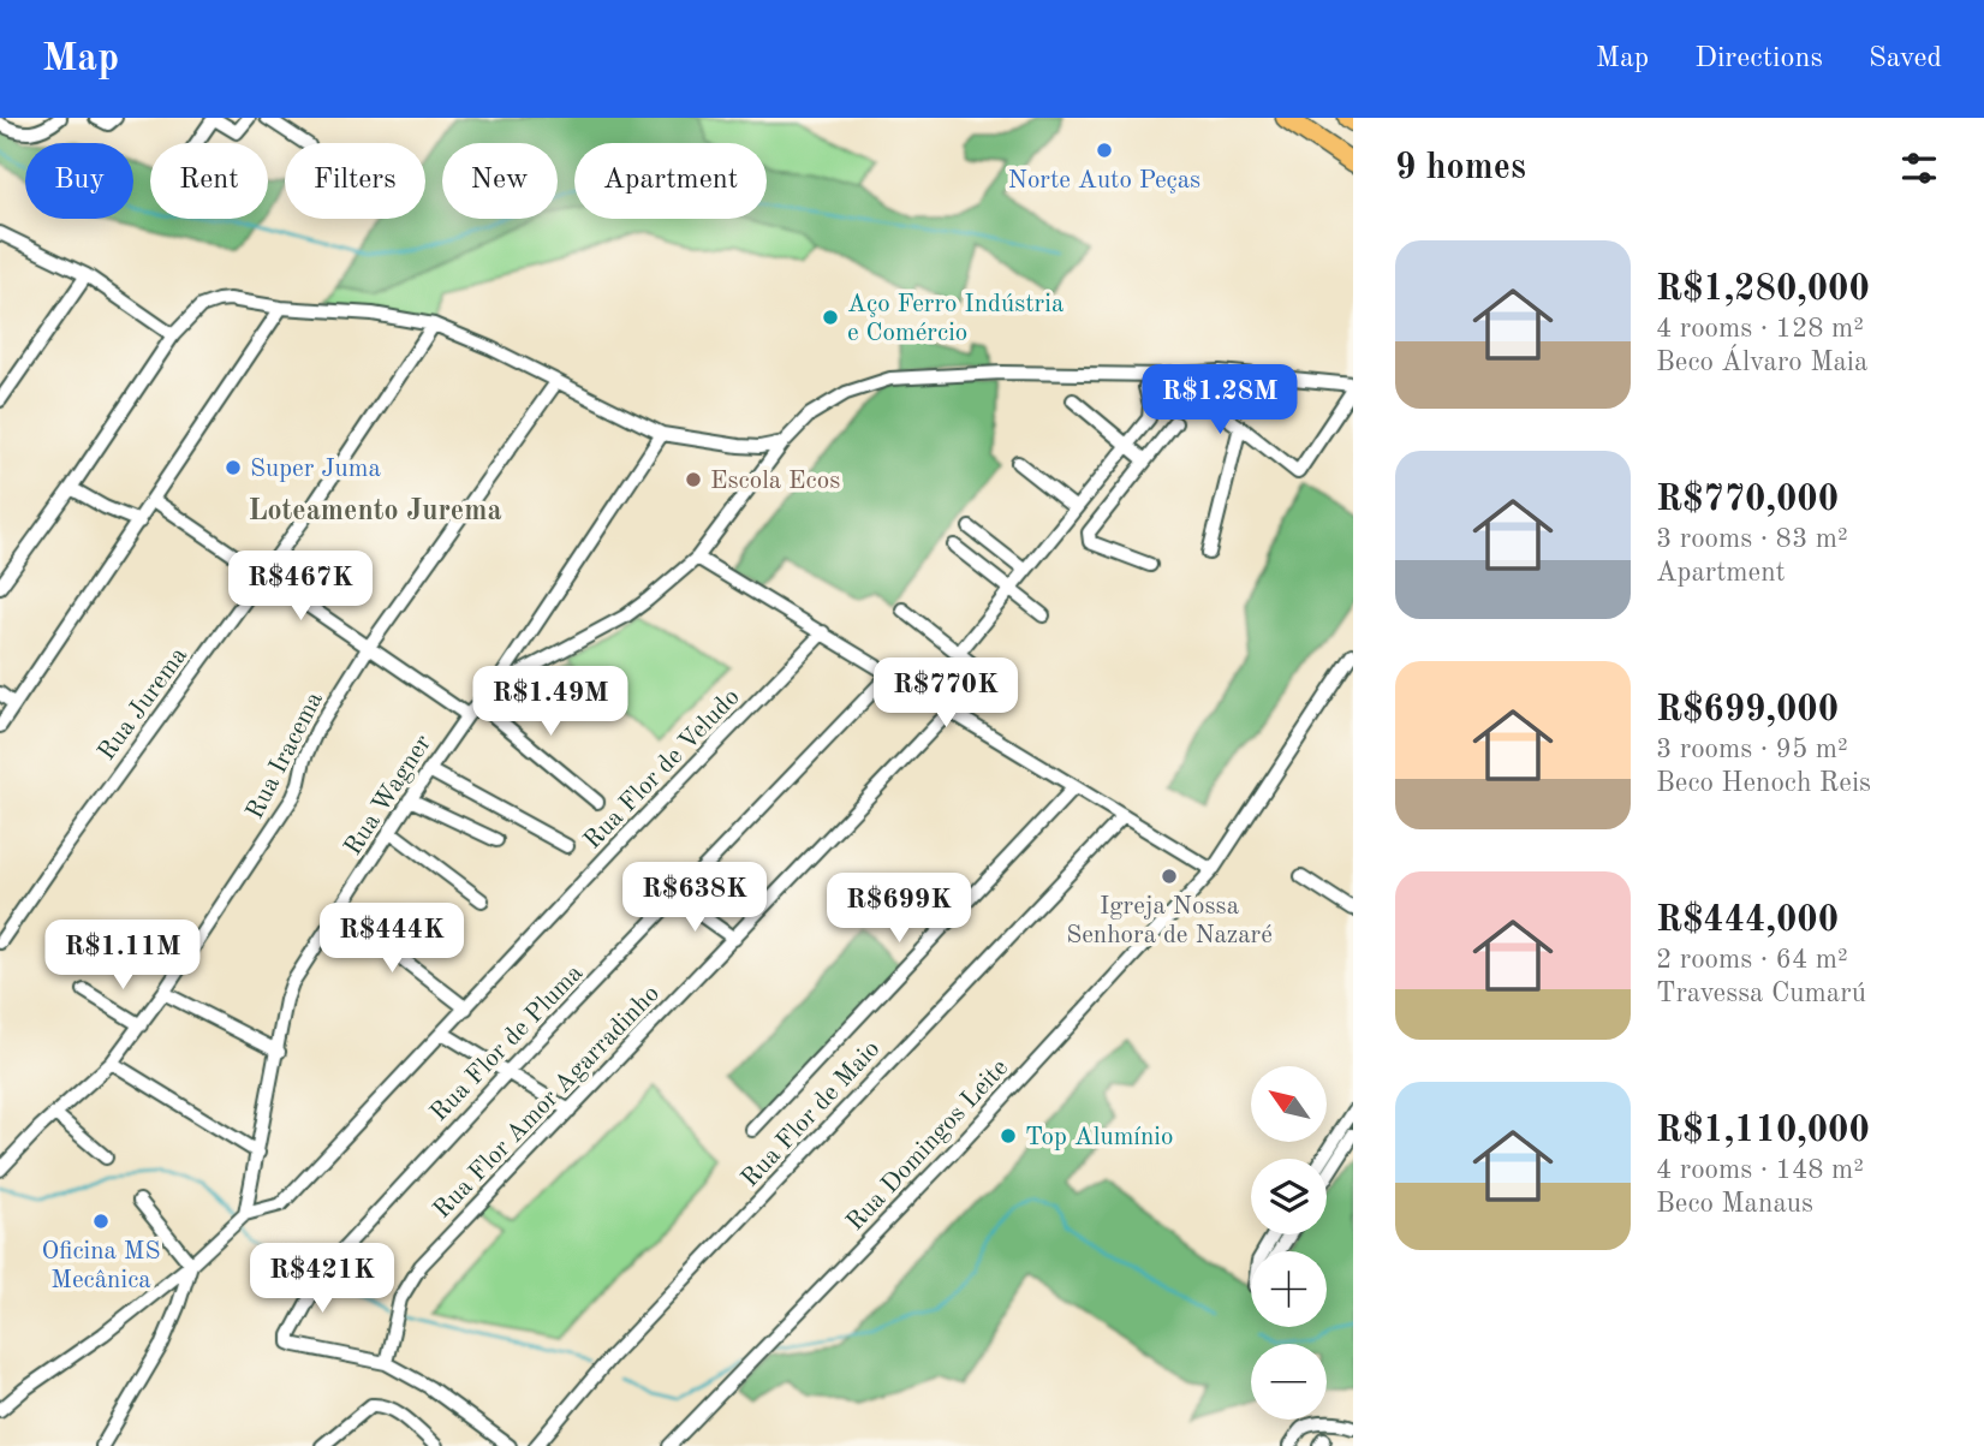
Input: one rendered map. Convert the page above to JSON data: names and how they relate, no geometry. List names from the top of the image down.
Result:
{
  "streets": {
    "street": [
      "Rua Jurema",
      "Rua Iracema",
      "Rua Flor de Veludo",
      "Rua Wagner",
      "Rua Flor de Pluma",
      "Rua Flor Amor Agarradinho",
      "Rua Flor de Maio",
      "Rua Domingos Leite"
    ]
  },
  "crossings": [
    ["Rua Flor de Veludo", "Rua Wagner"],
    ["Rua Flor de Pluma", "Rua Flor Amor Agarradinho"]
  ],
  "districts": ["Loteamento Jurema"],
  "places": [
    "Norte Auto Peças",
    "Aço Ferro Indústria e Comércio",
    "Super Juma",
    "Escola Ecos",
    "Igreja Nossa Senhora de Nazaré",
    "Top Alumínio",
    "Oficina MS Mecânica"
  ],
  "north": "top left",
  "page": {
    "header": "Map",
    "nav": ["Map", "Directions", "Saved"],
    "heading": "9 homes",
    "chip": [
      "Buy",
      "Rent",
      "Filters",
      "New",
      "Apartment"
    ],
    "list": [
      {
        "name": "R$1,280,000",
        "note": "4 rooms · 128 m² · Beco Álvaro Maia"
      },
      {
        "name": "R$770,000",
        "note": "3 rooms · 83 m² · Apartment"
      },
      {
        "name": "R$699,000",
        "note": "3 rooms · 95 m² · Beco Henoch Reis"
      },
      {
        "name": "R$444,000",
        "note": "2 rooms · 64 m² · Travessa Cumarú"
      },
      {
        "name": "R$1,110,000",
        "note": "4 rooms · 148 m² · Beco Manaus"
      }
    ],
    "price": [
      "R$1.28M",
      "R$467K",
      "R$770K",
      "R$1.49M",
      "R$638K",
      "R$699K",
      "R$444K",
      "R$1.11M",
      "R$421K"
    ],
    "map_buttons": ["+", "−"]
  }
}
